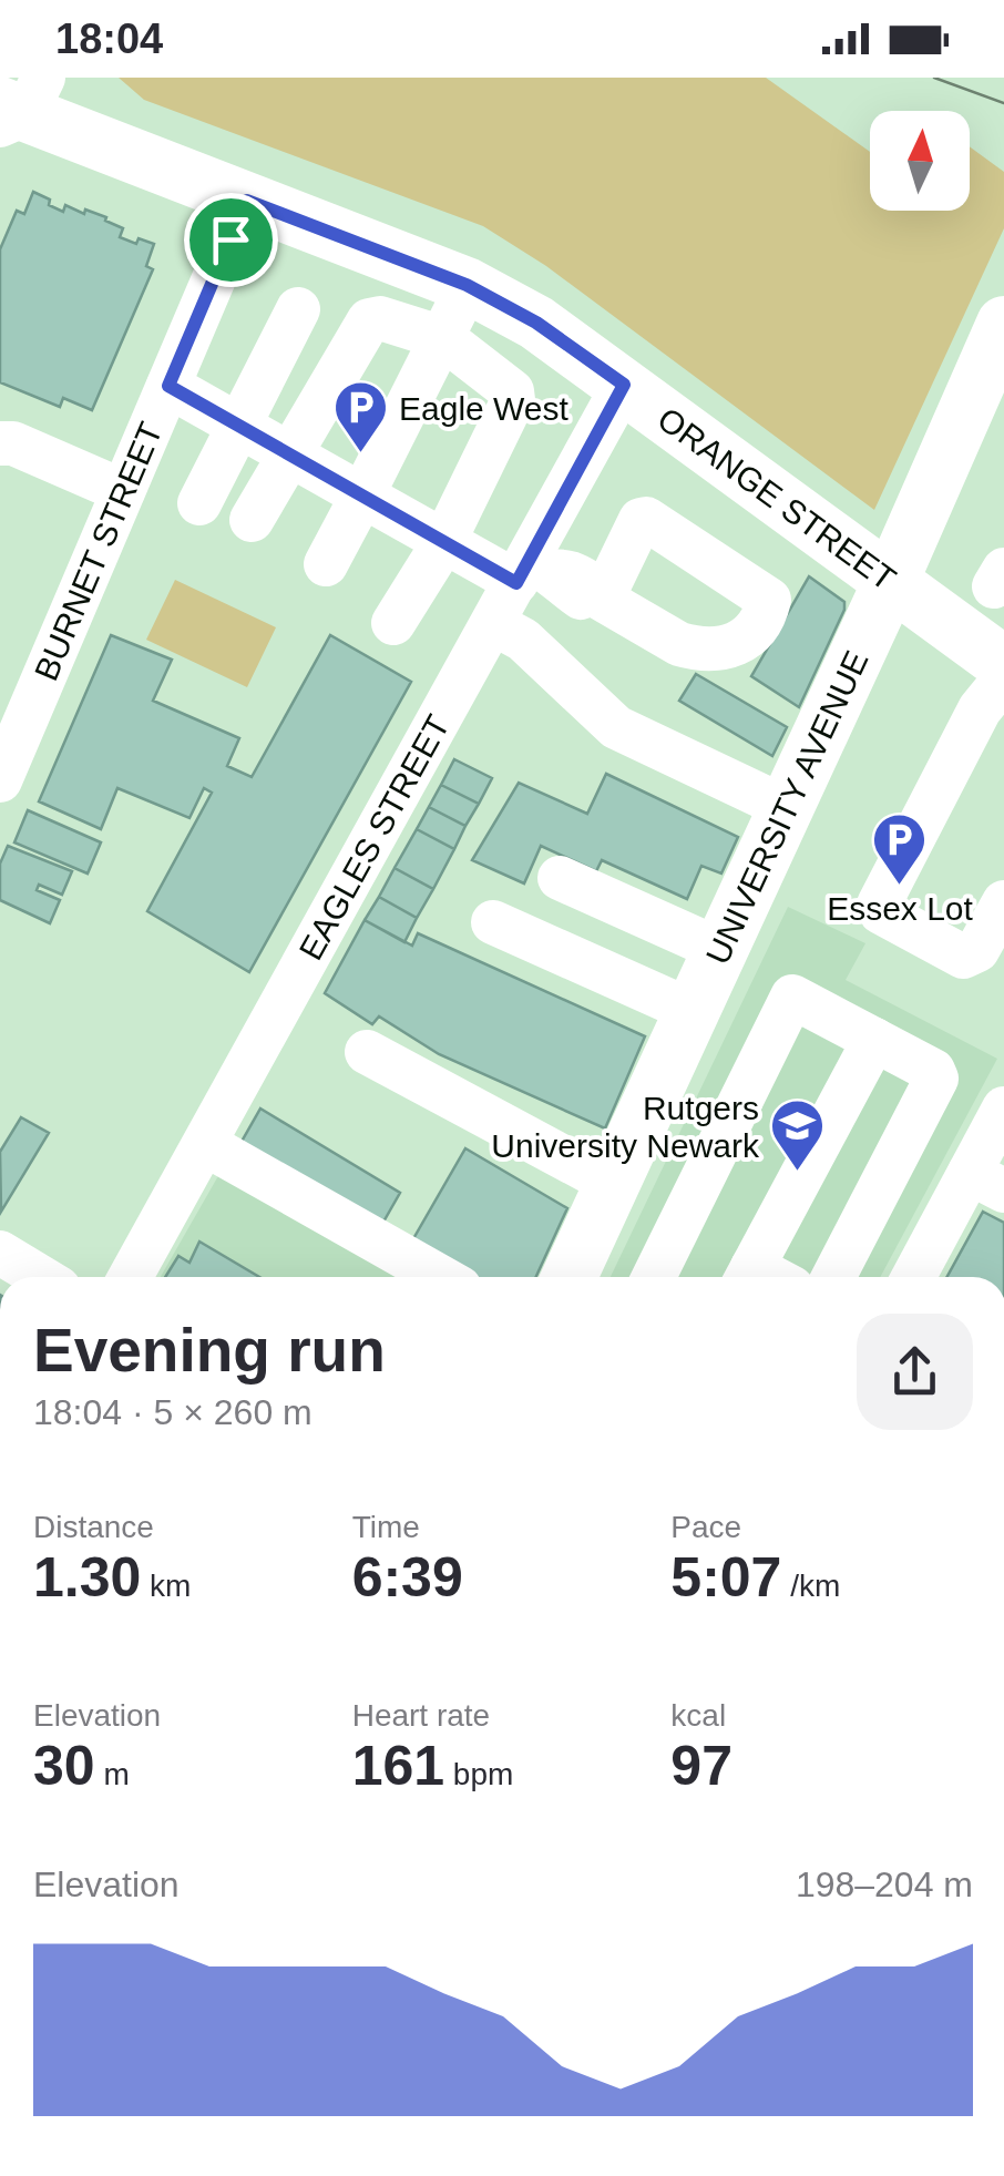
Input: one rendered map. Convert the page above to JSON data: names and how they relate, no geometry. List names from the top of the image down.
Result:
{
  "streets": {
    "main road": ["ORANGE STREET", "UNIVERSITY AVENUE"],
    "street": ["BURNET STREET", "EAGLES STREET"]
  },
  "crossings": [
    ["ORANGE STREET", "BURNET STREET"],
    ["ORANGE STREET", "UNIVERSITY AVENUE"],
    ["ORANGE STREET", "EAGLES STREET"]
  ],
  "places": {
    "parking": ["Eagle West", "Essex Lot"],
    "school or university": ["Rutgers University Newark"]
  },
  "north": "top",
  "page": {
    "status": "18:04",
    "heading": ["Evening run", "18:04 · 5 × 260 m"],
    "stats": [
      ["Distance", "1.30 km"],
      ["Time", "6:39"],
      ["Pace", "5:07 /km"],
      ["Elevation", "30 m"],
      ["Heart rate", "161 bpm"],
      ["kcal", "97"]
    ],
    "chart": ["Elevation", "198–204 m"]
  }
}
